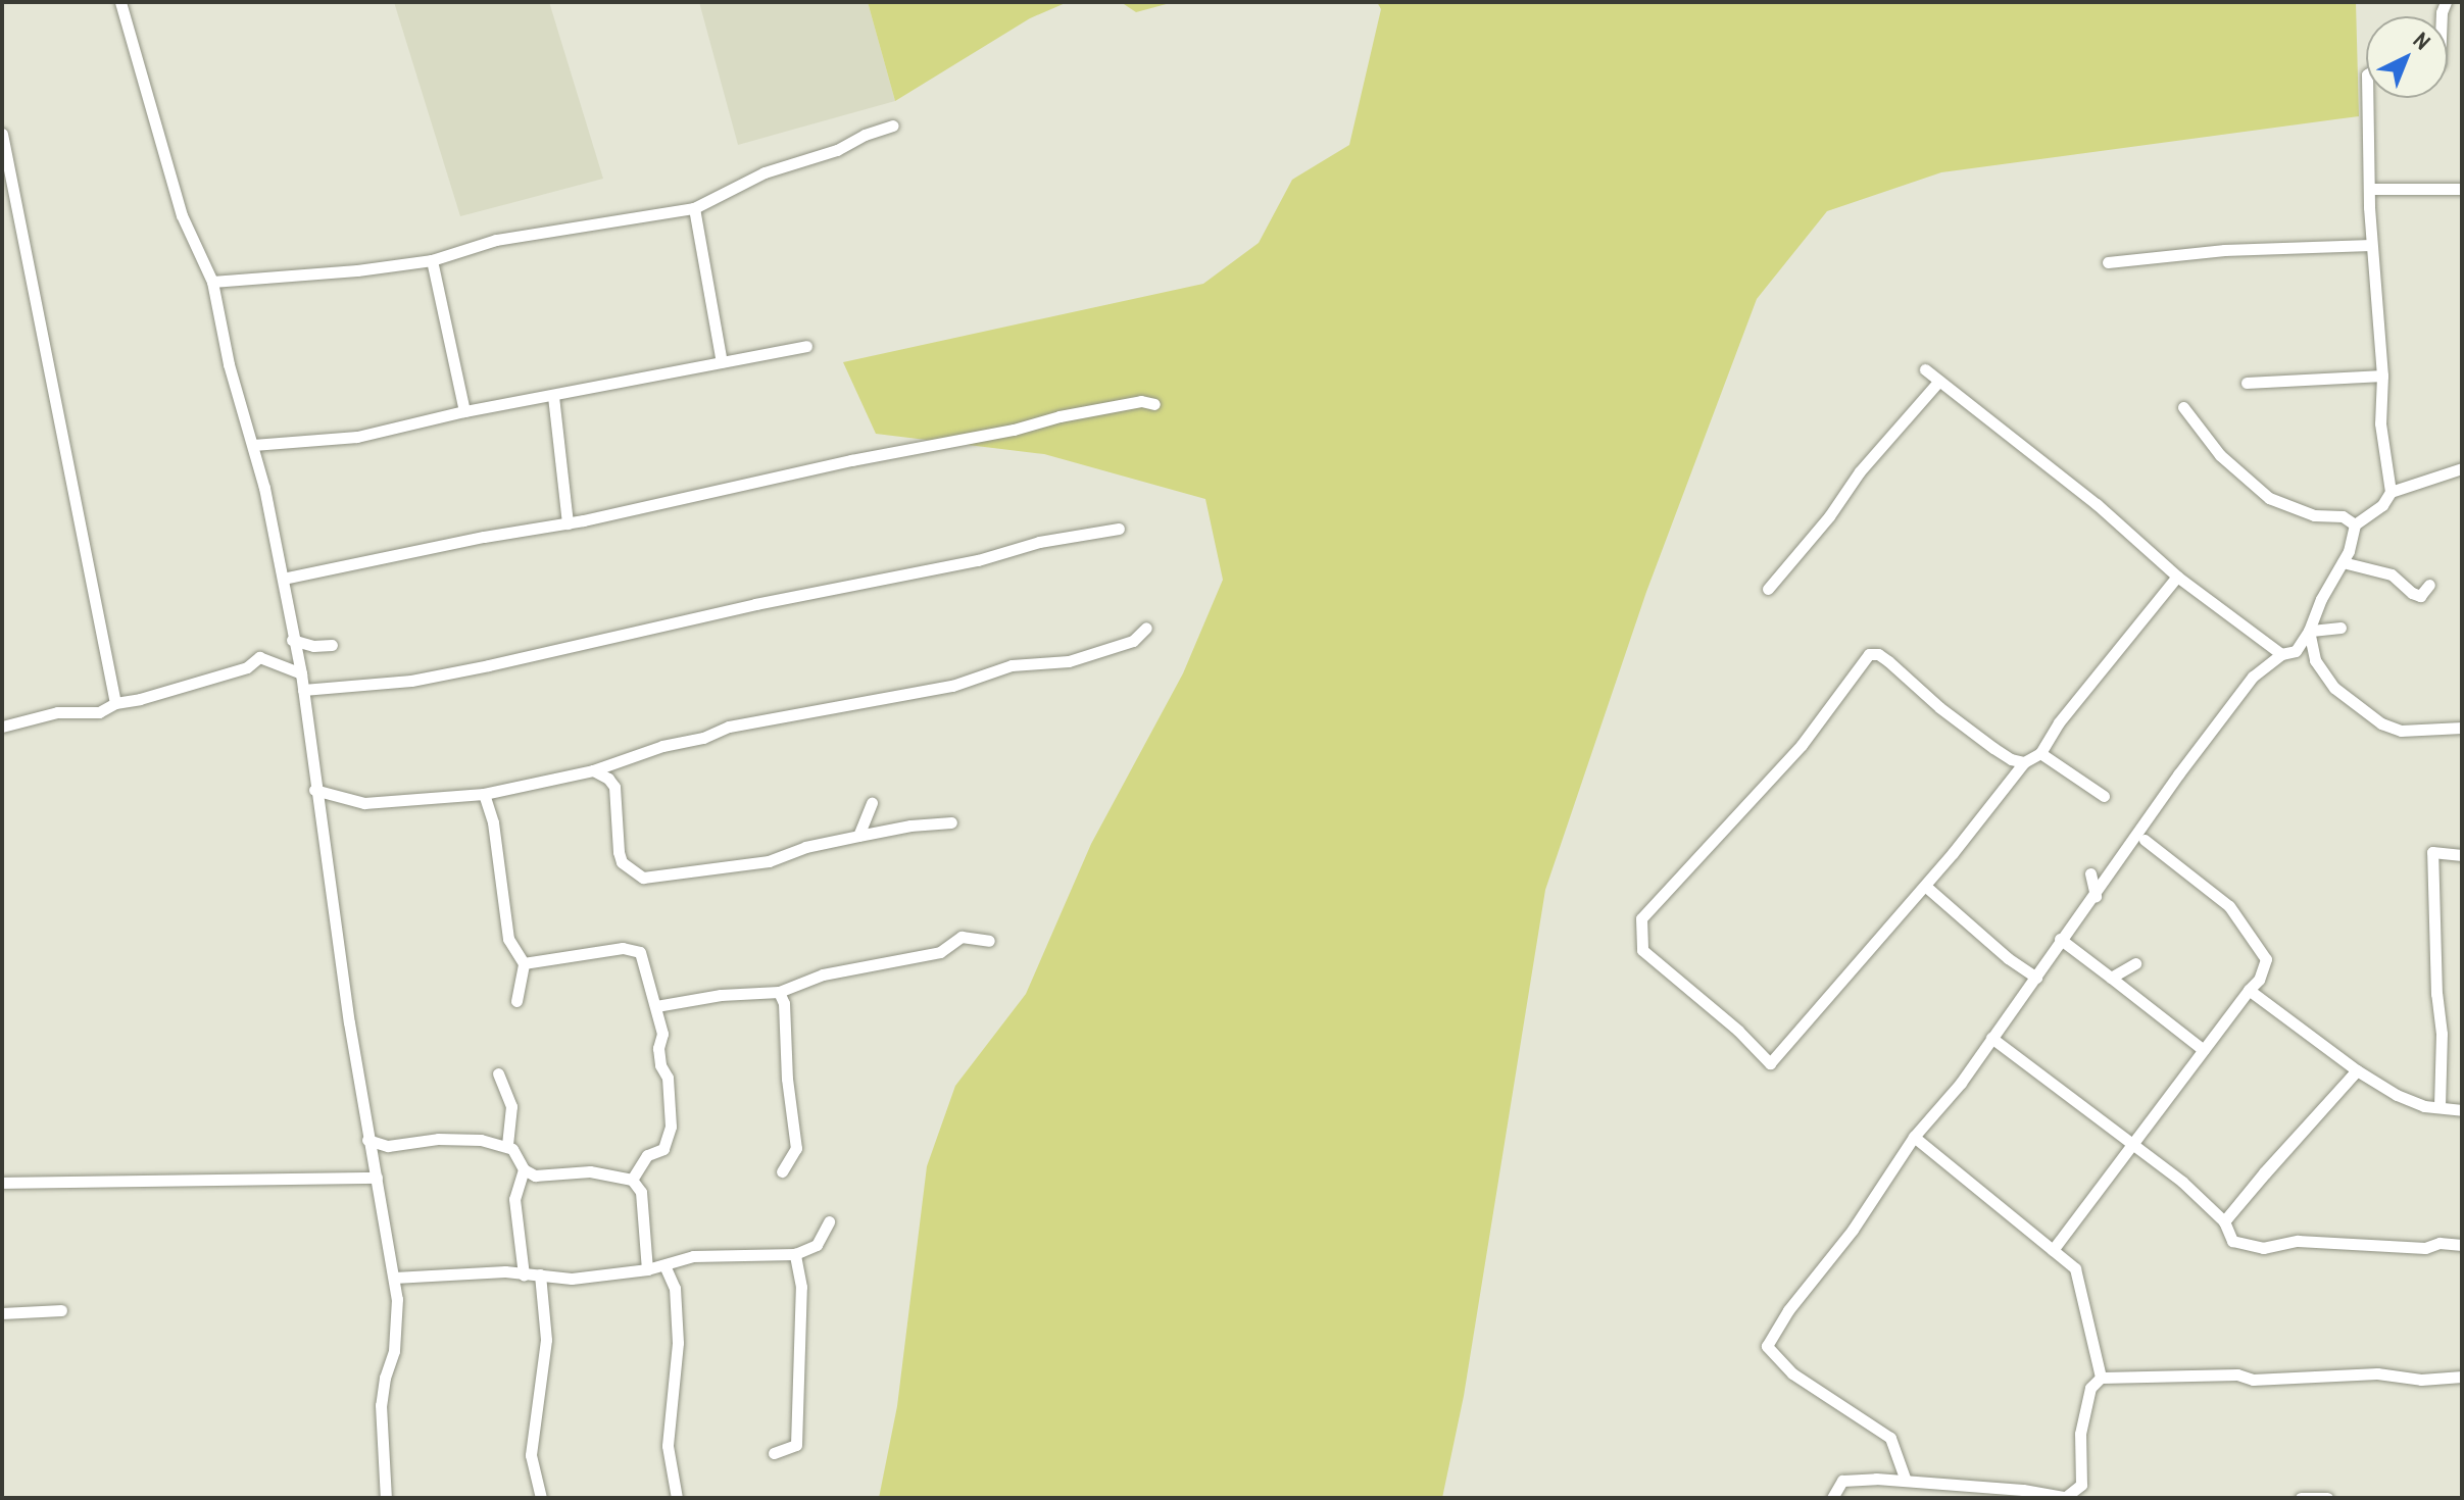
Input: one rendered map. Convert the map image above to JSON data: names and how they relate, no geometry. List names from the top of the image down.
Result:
{
  "north": "top right"
}
